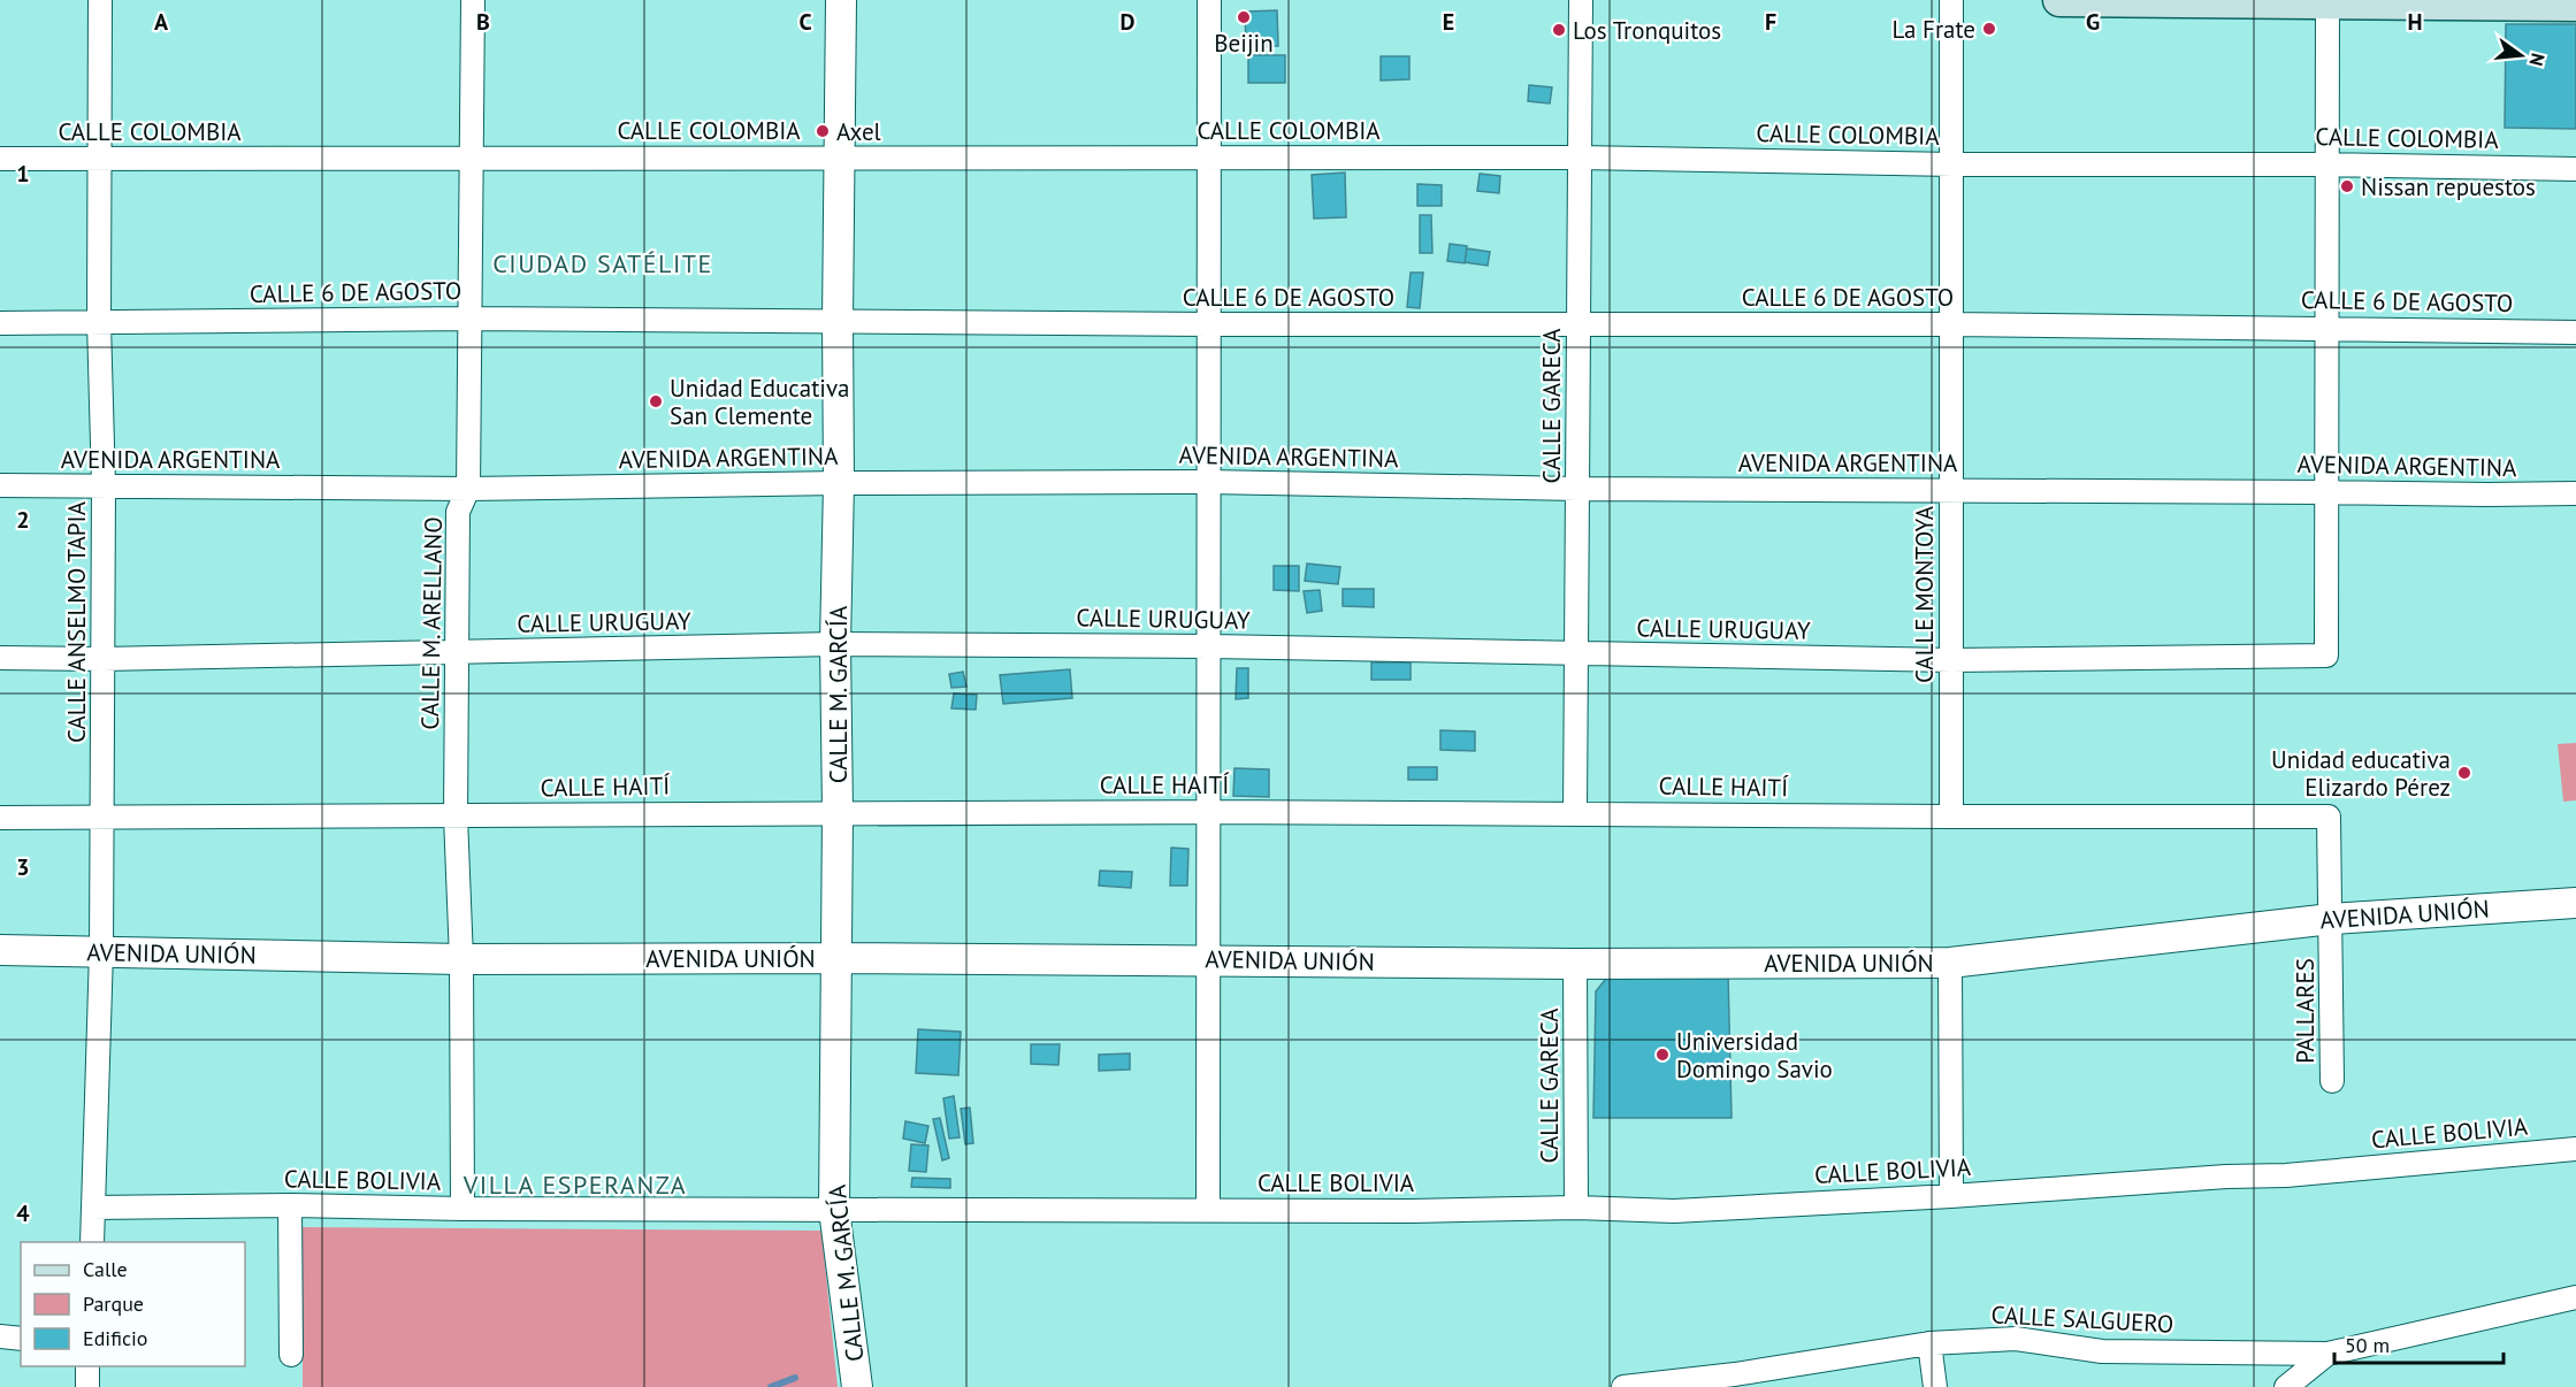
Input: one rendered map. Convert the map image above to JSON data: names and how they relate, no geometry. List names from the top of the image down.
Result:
{
  "streets": {
    "street": [
      "CALLE COLOMBIA",
      "CALLE 6 DE AGOSTO",
      "CALLE GARECA",
      "AVENIDA ARGENTINA",
      "CALLE MONTOYA",
      "CALLE URUGUAY",
      "CALLE ANSELMO TAPIA",
      "CALLE M. ARELLANO",
      "CALLE M. GARCÍA",
      "CALLE HAITÍ",
      "AVENIDA UNIÓN",
      "PALLARES",
      "CALLE BOLIVIA",
      "CALLE SALGUERO"
    ]
  },
  "crossings": [
    ["CALLE COLOMBIA", "CALLE GARECA"],
    ["CALLE COLOMBIA", "CALLE MONTOYA"],
    ["CALLE COLOMBIA", "CALLE ANSELMO TAPIA"],
    ["CALLE COLOMBIA", "CALLE M. ARELLANO"],
    ["CALLE COLOMBIA", "CALLE M. GARCÍA"],
    ["CALLE 6 DE AGOSTO", "CALLE GARECA"],
    ["CALLE 6 DE AGOSTO", "CALLE MONTOYA"],
    ["CALLE 6 DE AGOSTO", "CALLE ANSELMO TAPIA"],
    ["CALLE 6 DE AGOSTO", "CALLE M. ARELLANO"],
    ["CALLE 6 DE AGOSTO", "CALLE M. GARCÍA"],
    ["CALLE GARECA", "AVENIDA ARGENTINA"],
    ["CALLE GARECA", "CALLE URUGUAY"],
    ["CALLE GARECA", "CALLE HAITÍ"],
    ["CALLE GARECA", "AVENIDA UNIÓN"],
    ["CALLE GARECA", "CALLE BOLIVIA"],
    ["AVENIDA ARGENTINA", "CALLE MONTOYA"],
    ["AVENIDA ARGENTINA", "CALLE URUGUAY"],
    ["AVENIDA ARGENTINA", "CALLE ANSELMO TAPIA"],
    ["AVENIDA ARGENTINA", "CALLE M. ARELLANO"],
    ["AVENIDA ARGENTINA", "CALLE M. GARCÍA"],
    ["CALLE MONTOYA", "CALLE URUGUAY"],
    ["CALLE MONTOYA", "CALLE HAITÍ"],
    ["CALLE URUGUAY", "CALLE ANSELMO TAPIA"],
    ["CALLE URUGUAY", "CALLE M. ARELLANO"],
    ["CALLE URUGUAY", "CALLE M. GARCÍA"],
    ["CALLE ANSELMO TAPIA", "CALLE HAITÍ"],
    ["CALLE ANSELMO TAPIA", "AVENIDA UNIÓN"],
    ["CALLE ANSELMO TAPIA", "CALLE BOLIVIA"],
    ["CALLE M. ARELLANO", "CALLE HAITÍ"],
    ["CALLE M. ARELLANO", "AVENIDA UNIÓN"],
    ["CALLE M. ARELLANO", "CALLE BOLIVIA"],
    ["CALLE M. GARCÍA", "CALLE HAITÍ"],
    ["CALLE M. GARCÍA", "AVENIDA UNIÓN"],
    ["CALLE M. GARCÍA", "CALLE BOLIVIA"],
    ["CALLE HAITÍ", "PALLARES"],
    ["AVENIDA UNIÓN", "PALLARES"]
  ],
  "districts": ["CIUDAD SATÉLITE", "VILLA ESPERANZA"],
  "places": [
    "Beijin",
    "La Frate",
    "Los Tronquitos",
    "Axel",
    "Nissan repuestos",
    "Unidad Educativa San Clemente",
    "Unidad educativa Elizardo Pérez",
    "Universidad Domingo Savio"
  ],
  "legend": ["Calle", "Parque", "Edificio"],
  "scale_bar": "50 m",
  "north": "right",
  "grid": {
    "columns": [
      "A",
      "B",
      "C",
      "D",
      "E",
      "F",
      "G",
      "H"
    ],
    "rows": [
      "1",
      "2",
      "3",
      "4"
    ]
  }
}
